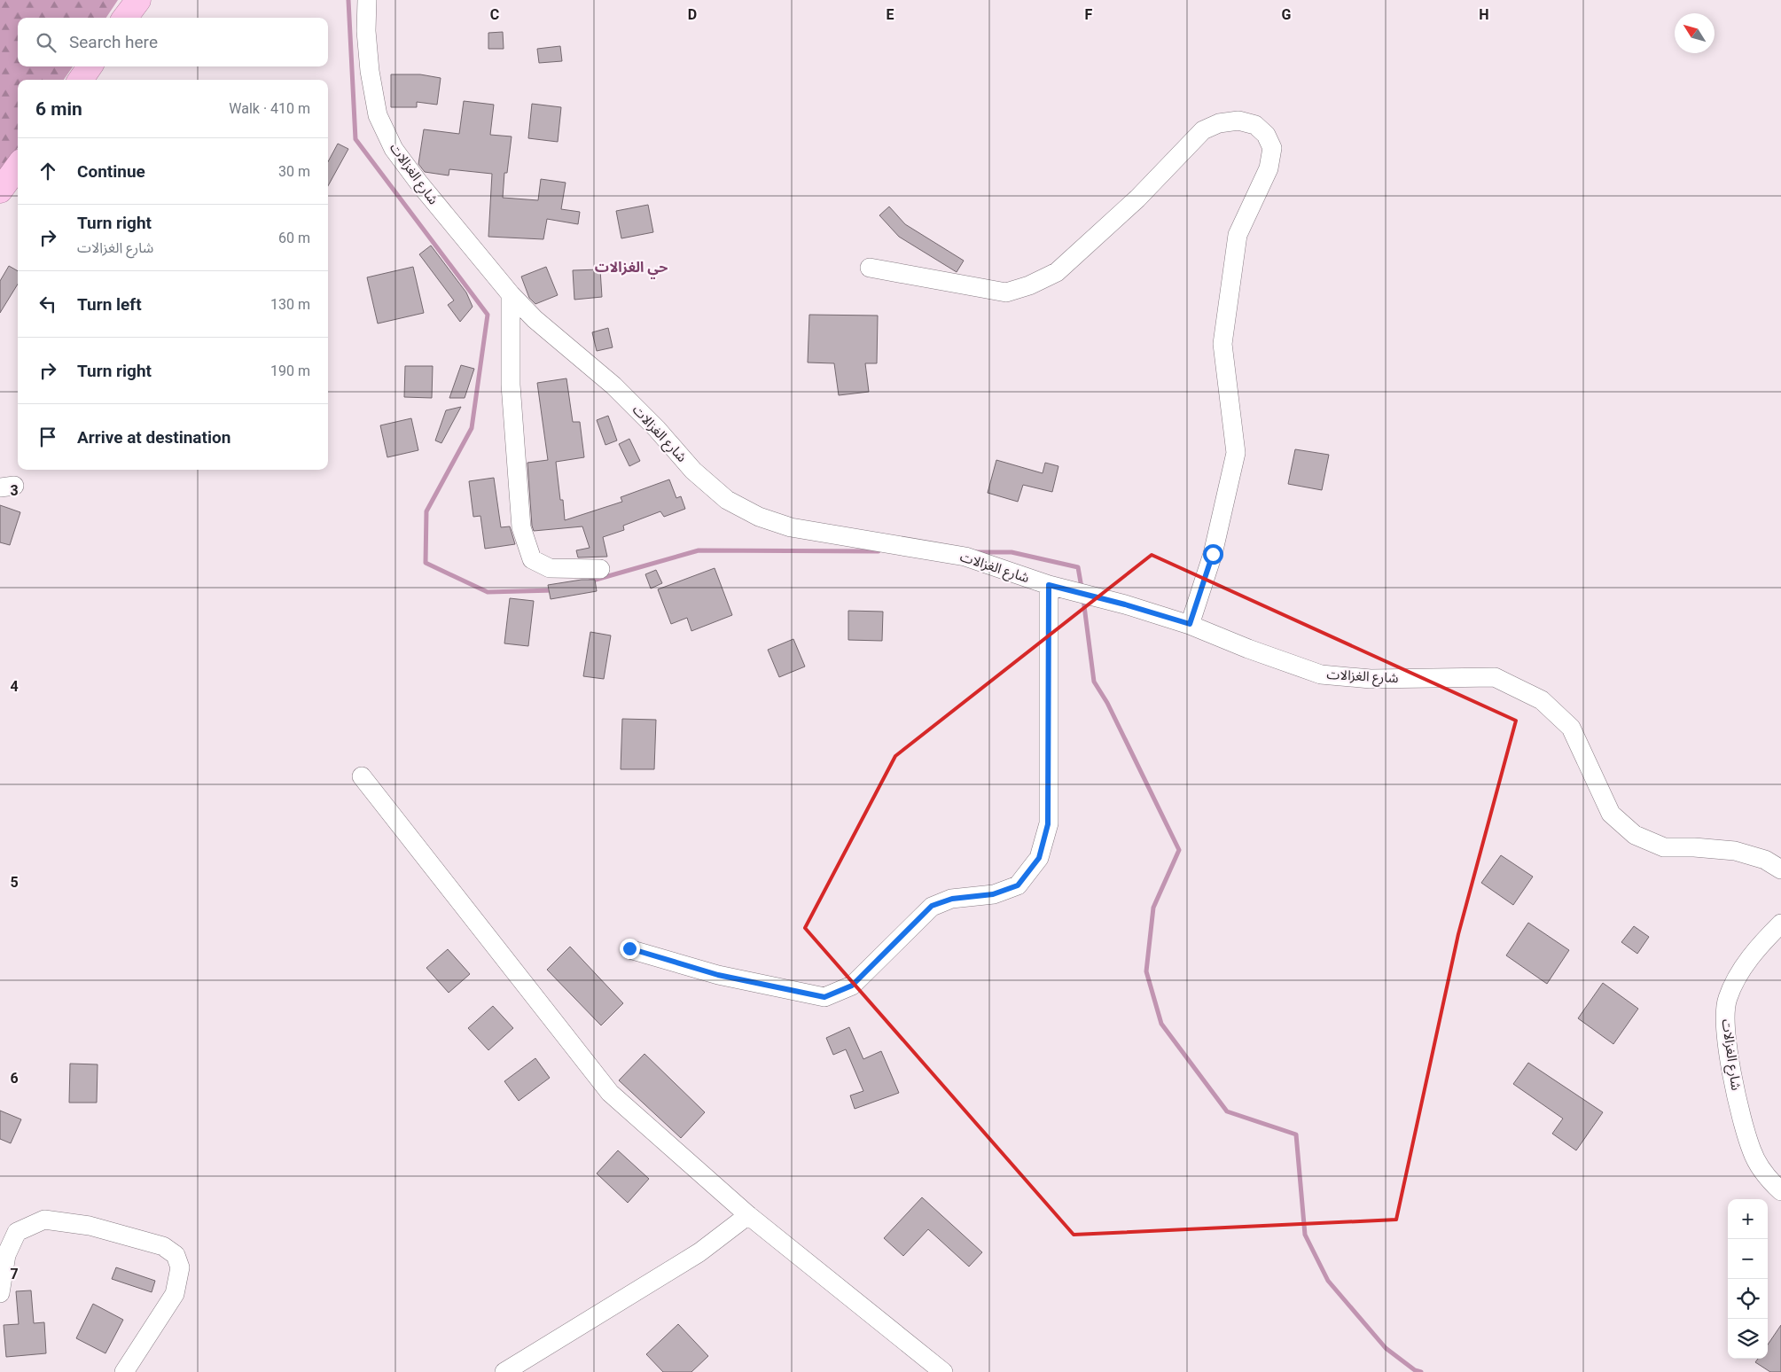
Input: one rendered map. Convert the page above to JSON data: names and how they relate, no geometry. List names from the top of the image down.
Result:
{
  "streets": {
    "street": ["شارع الغزالات"]
  },
  "districts": ["حي الغزالات"],
  "north": "top left",
  "page": {
    "search": "Search here",
    "heading": ["6 min", "Walk · 410 m"],
    "list": [
      ["Continue", "30 m"],
      ["Turn right", "شارع الغزالات", "60 m"],
      ["Turn left", "130 m"],
      ["Turn right", "190 m"],
      "Arrive at destination"
    ],
    "map_buttons": ["+", "−"]
  },
  "grid": {
    "columns": [
      "C",
      "D",
      "E",
      "F",
      "G",
      "H"
    ],
    "rows": [
      "3",
      "4",
      "5",
      "6",
      "7"
    ]
  }
}
